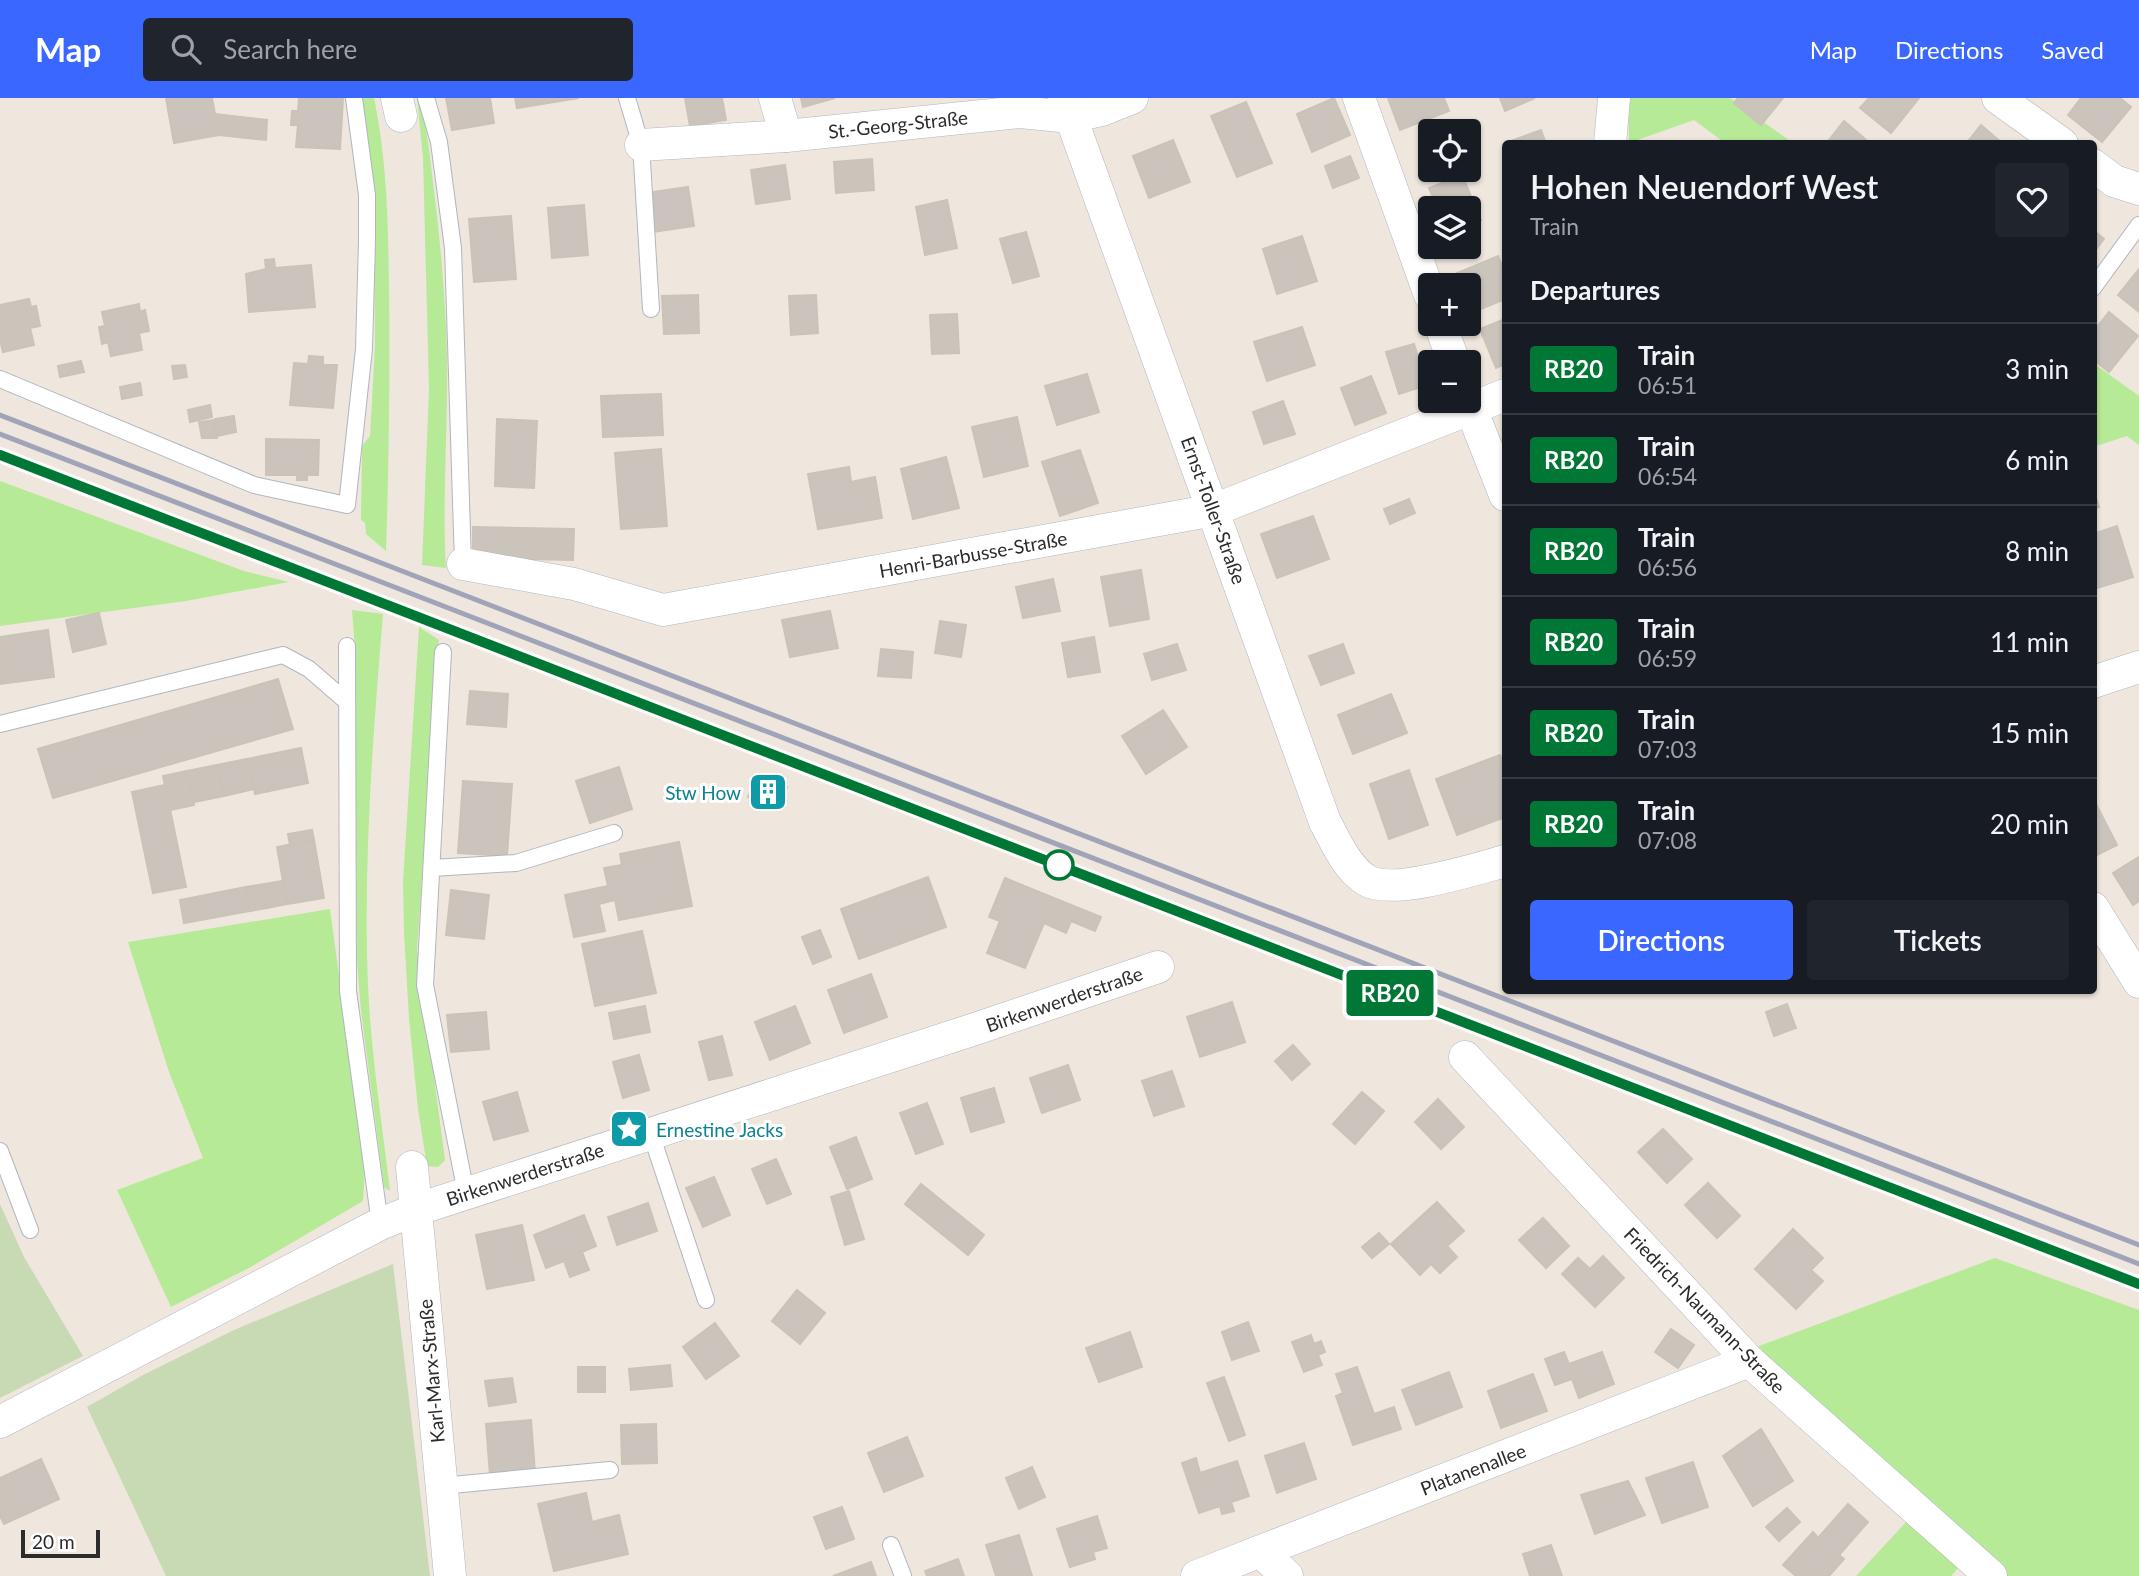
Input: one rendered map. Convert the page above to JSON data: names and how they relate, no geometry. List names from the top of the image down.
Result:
{
  "streets": {
    "street": [
      "St.-Georg-Straße",
      "Ernst-Toller-Straße",
      "Henri-Barbusse-Straße",
      "Birkenwerderstraße",
      "Friedrich-Naumann-Straße",
      "Karl-Marx-Straße",
      "Platanenallee"
    ]
  },
  "crossings": [
    ["St.-Georg-Straße", "Ernst-Toller-Straße"],
    ["Ernst-Toller-Straße", "Henri-Barbusse-Straße"],
    ["Birkenwerderstraße", "Karl-Marx-Straße"],
    ["Friedrich-Naumann-Straße", "Platanenallee"]
  ],
  "places": {
    "building": ["Stw How"],
    "place": ["Ernestine Jacks"]
  },
  "scale_bar": "20 m",
  "page": {
    "header": "Map",
    "search": "Search here",
    "nav": ["Map", "Directions", "Saved"],
    "on_map": "RB20",
    "map_buttons": ["+", "−"],
    "heading": [
      ["Hohen Neuendorf West", "Train"],
      "Departures"
    ],
    "list": [
      {
        "mark": "RB20",
        "name": "Train",
        "note": "06:51",
        "value": "3 min"
      },
      {
        "mark": "RB20",
        "name": "Train",
        "note": "06:54",
        "value": "6 min"
      },
      {
        "mark": "RB20",
        "name": "Train",
        "note": "06:56",
        "value": "8 min"
      },
      {
        "mark": "RB20",
        "name": "Train",
        "note": "06:59",
        "value": "11 min"
      },
      {
        "mark": "RB20",
        "name": "Train",
        "note": "07:03",
        "value": "15 min"
      },
      {
        "mark": "RB20",
        "name": "Train",
        "note": "07:08",
        "value": "20 min"
      }
    ],
    "buttons": ["Directions", "Tickets"],
    "scale": "20 m"
  }
}
